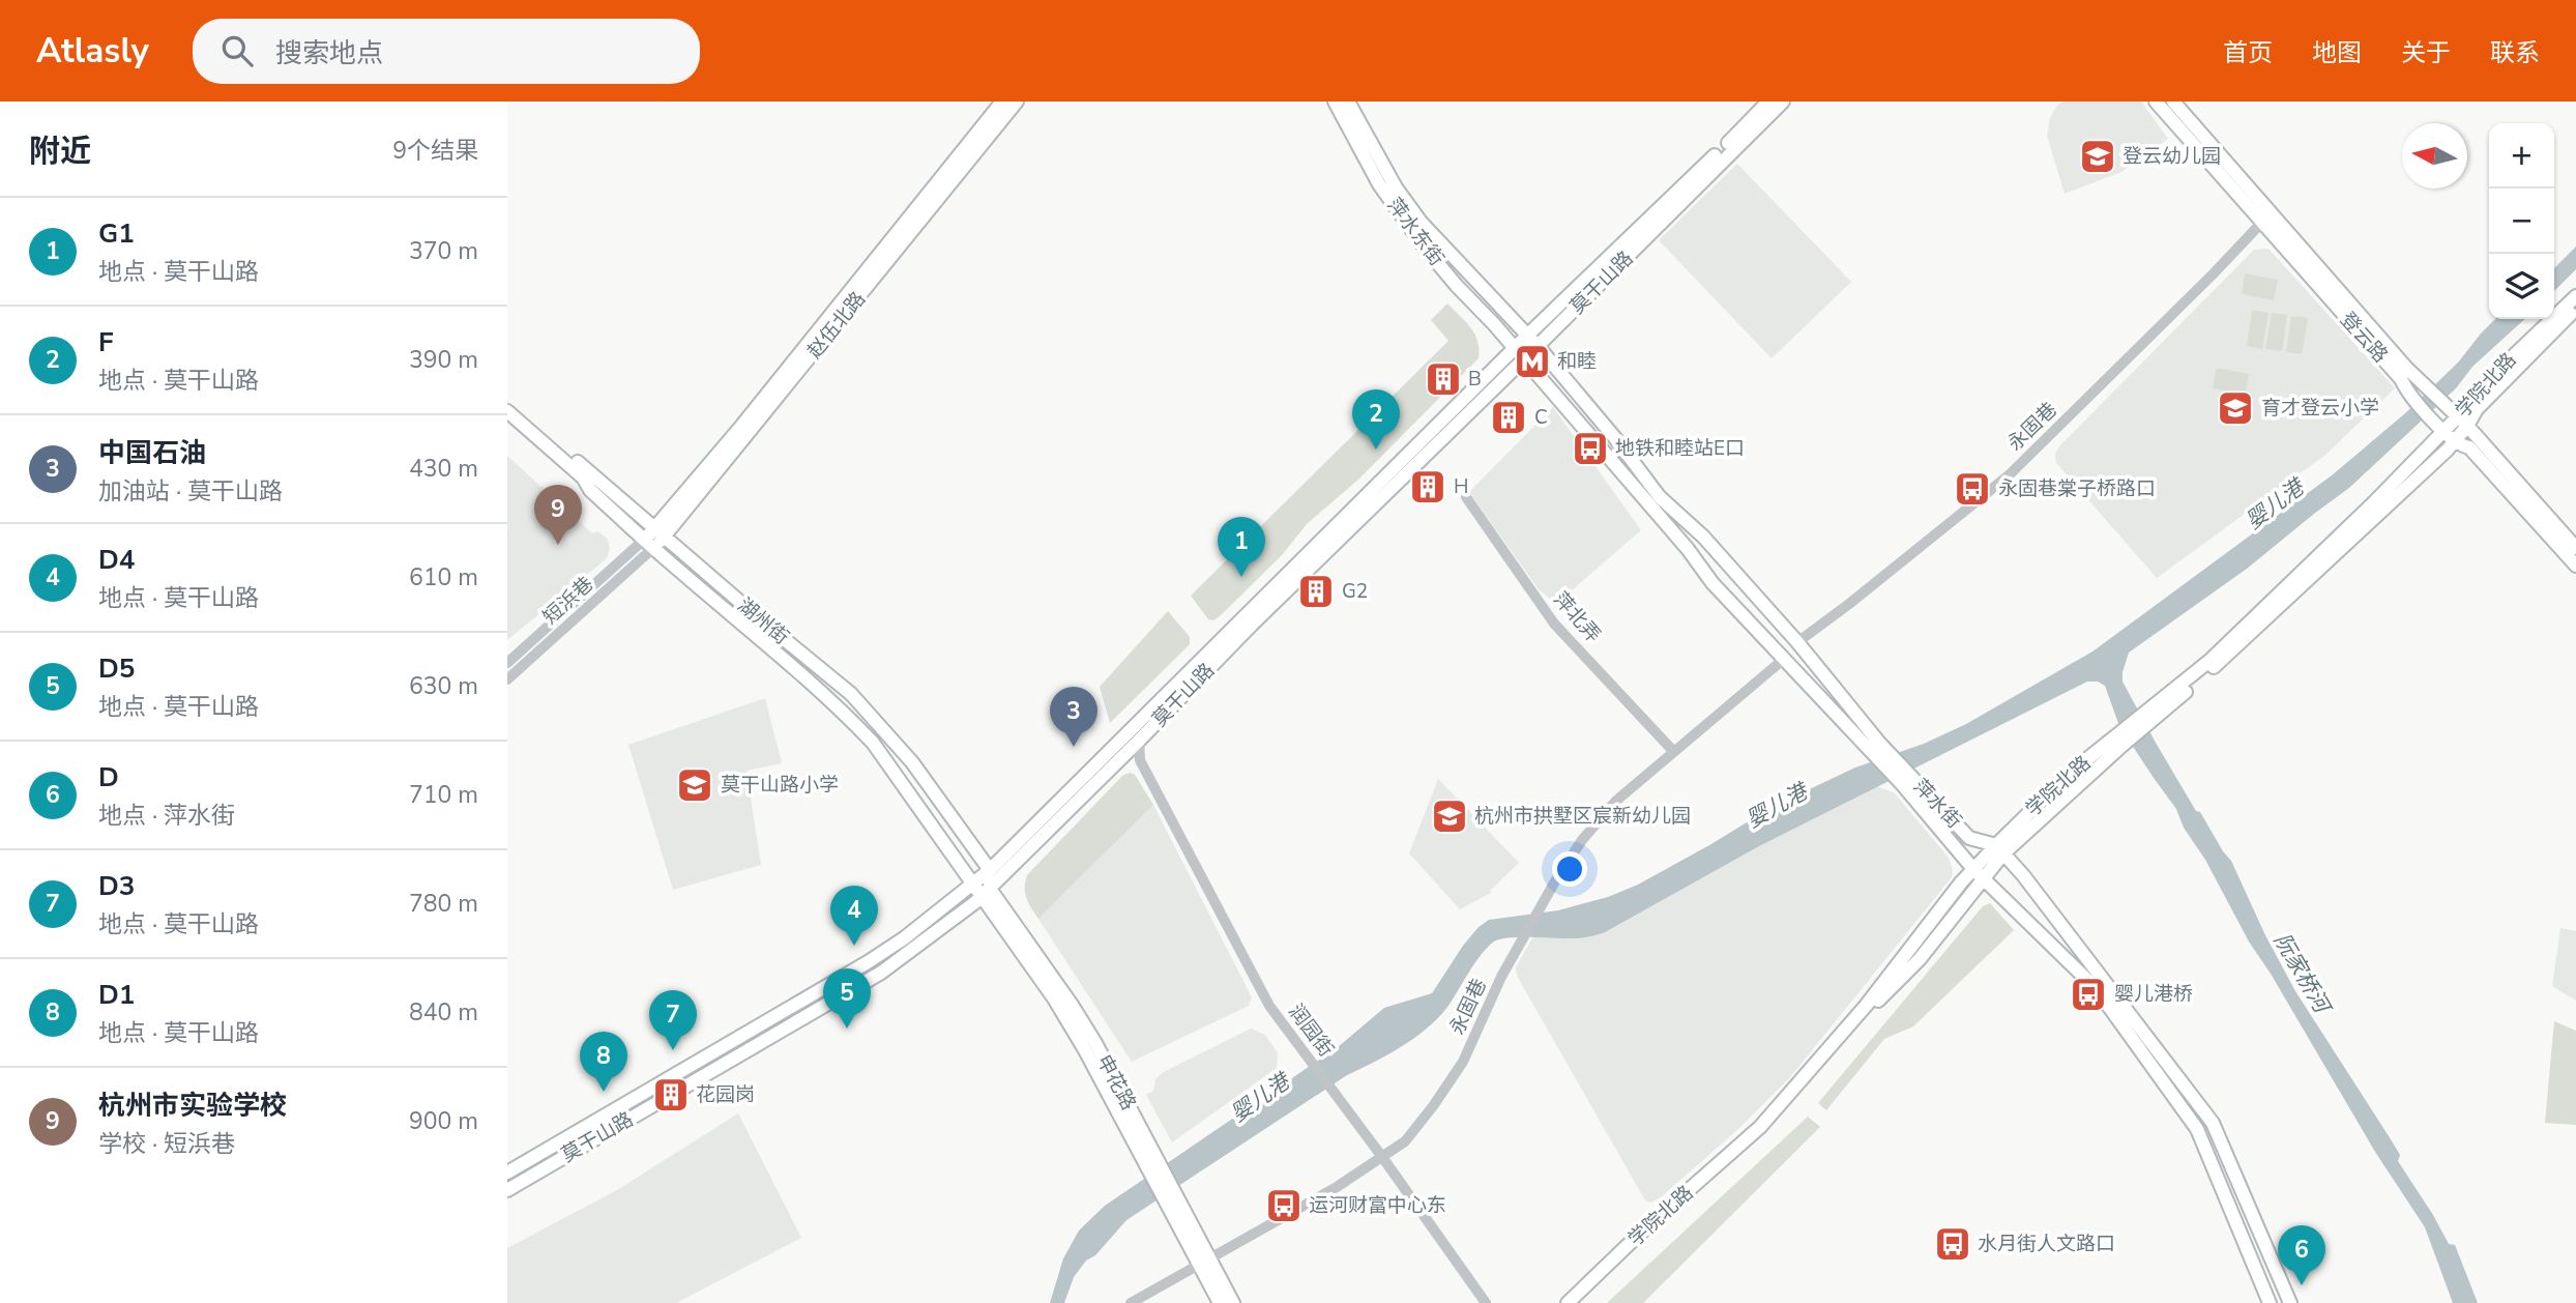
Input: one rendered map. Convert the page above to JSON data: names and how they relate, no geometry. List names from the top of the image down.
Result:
{
  "streets": {
    "main road": [
      "萍水东街",
      "莫干山路",
      "赵伍北路",
      "登云路",
      "学院北路",
      "湖州街",
      "萍水街",
      "申花路"
    ],
    "street": [
      "永固巷",
      "短浜巷",
      "萍北弄",
      "润园街"
    ]
  },
  "crossings": [
    ["萍水东街", "莫干山路"],
    ["萍水东街", "萍水街"],
    ["莫干山路", "湖州街"],
    ["莫干山路", "萍水街"],
    ["莫干山路", "润园街"],
    ["莫干山路", "申花路"],
    ["赵伍北路", "短浜巷"],
    ["赵伍北路", "湖州街"],
    ["登云路", "学院北路"],
    ["登云路", "永固巷"],
    ["学院北路", "萍水街"],
    ["永固巷", "萍北弄"],
    ["永固巷", "萍水街"],
    ["永固巷", "润园街"],
    ["永固巷", "申花路"],
    ["短浜巷", "湖州街"],
    ["湖州街", "申花路"]
  ],
  "water": ["婴儿港", "阮家桥河"],
  "places": {
    "school or university": [
      "登云幼儿园",
      "育才登云小学",
      "莫干山路小学",
      "杭州市拱墅区宸新幼儿园"
    ],
    "metro station": ["和睦"],
    "building": [
      "B",
      "C",
      "H",
      "G2",
      "花园岗"
    ],
    "bus stop": [
      "地铁和睦站E口",
      "永固巷棠子桥路口",
      "婴儿港桥",
      "运河财富中心东",
      "水月街人文路口"
    ]
  },
  "north": "left",
  "page": {
    "header": "Atlasly",
    "search": "搜索地点",
    "nav": [
      "首页",
      "地图",
      "关于",
      "联系"
    ],
    "heading": ["附近", "9个结果"],
    "map_buttons": ["+", "−"],
    "list": [
      {
        "mark": "1",
        "name": "G1",
        "note": "地点 · 莫干山路",
        "value": "370 m"
      },
      {
        "mark": "2",
        "name": "F",
        "note": "地点 · 莫干山路",
        "value": "390 m"
      },
      {
        "mark": "3",
        "name": "中国石油",
        "note": "加油站 · 莫干山路",
        "value": "430 m"
      },
      {
        "mark": "4",
        "name": "D4",
        "note": "地点 · 莫干山路",
        "value": "610 m"
      },
      {
        "mark": "5",
        "name": "D5",
        "note": "地点 · 莫干山路",
        "value": "630 m"
      },
      {
        "mark": "6",
        "name": "D",
        "note": "地点 · 萍水街",
        "value": "710 m"
      },
      {
        "mark": "7",
        "name": "D3",
        "note": "地点 · 莫干山路",
        "value": "780 m"
      },
      {
        "mark": "8",
        "name": "D1",
        "note": "地点 · 莫干山路",
        "value": "840 m"
      },
      {
        "mark": "9",
        "name": "杭州市实验学校",
        "note": "学校 · 短浜巷",
        "value": "900 m"
      }
    ],
    "pins": [
      "2",
      "9",
      "1",
      "3",
      "4",
      "5",
      "7",
      "8",
      "6"
    ]
  }
}
